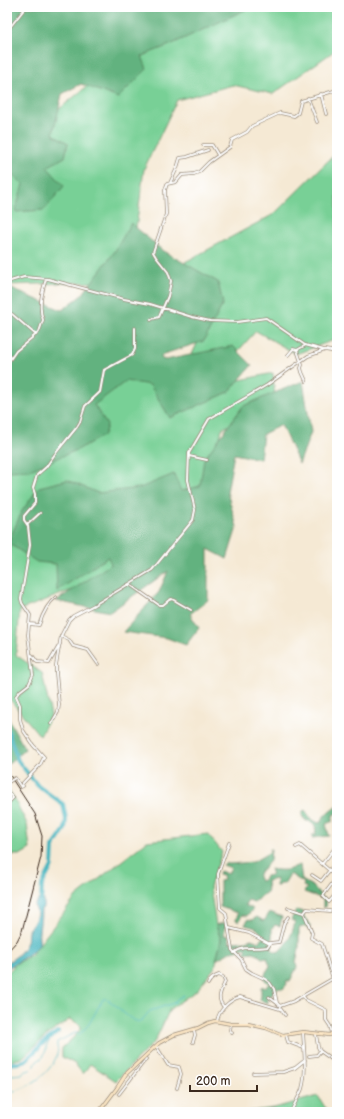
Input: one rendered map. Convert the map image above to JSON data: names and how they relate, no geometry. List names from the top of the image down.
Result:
{
  "scale_bar": "200 m"
}
